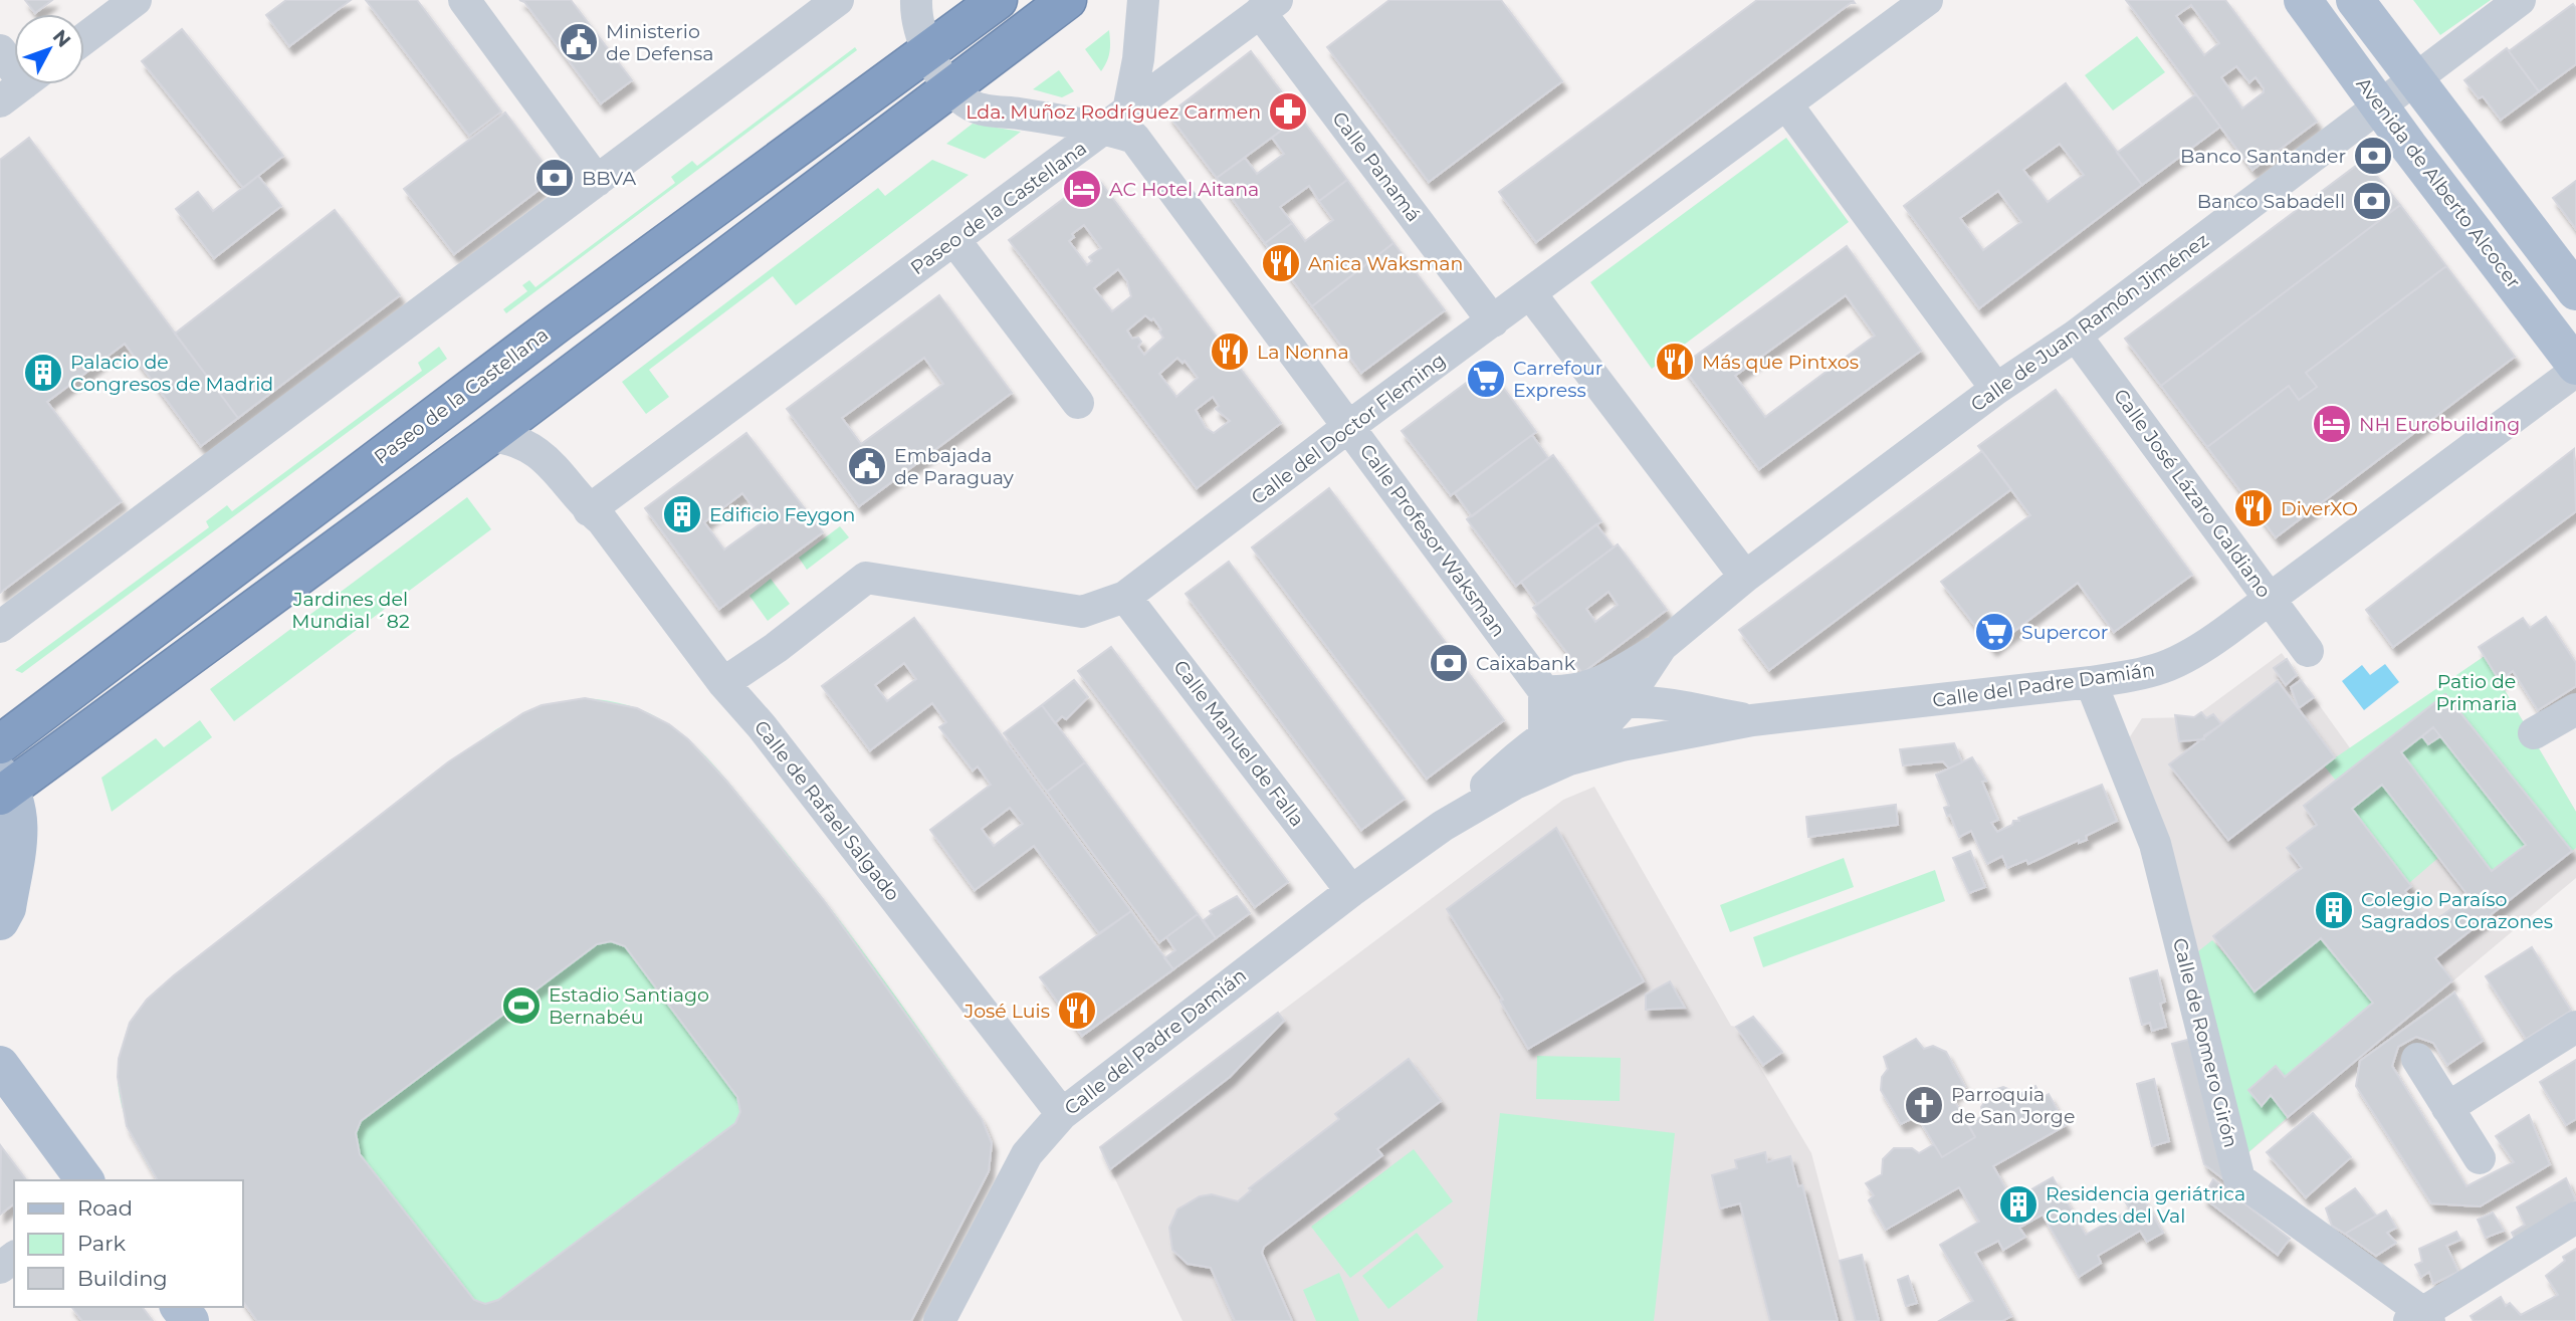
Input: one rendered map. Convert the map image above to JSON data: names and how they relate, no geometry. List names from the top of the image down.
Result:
{
  "streets": {
    "highway": ["Paseo de la Castellana"],
    "main road": ["Avenida de Alberto Alcocer"],
    "street": [
      "Calle Panamá",
      "Calle de Juan Ramón Jiménez",
      "Calle del Doctor Fleming",
      "Calle José Lázaro Galdiano",
      "Calle Profesor Waksman",
      "Calle del Padre Damián",
      "Calle Manuel de Falla",
      "Calle de Rafael Salgado",
      "Calle de Romero Girón"
    ]
  },
  "crossings": [
    ["Calle Panamá", "Paseo de la Castellana"],
    ["Calle Panamá", "Calle del Doctor Fleming"],
    ["Avenida de Alberto Alcocer", "Calle de Juan Ramón Jiménez"],
    ["Avenida de Alberto Alcocer", "Calle del Padre Damián"],
    ["Paseo de la Castellana", "Calle Profesor Waksman"],
    ["Paseo de la Castellana", "Calle de Rafael Salgado"],
    ["Calle de Juan Ramón Jiménez", "Calle José Lázaro Galdiano"],
    ["Calle de Juan Ramón Jiménez", "Calle del Padre Damián"],
    ["Calle del Doctor Fleming", "Calle Profesor Waksman"],
    ["Calle del Doctor Fleming", "Calle Manuel de Falla"],
    ["Calle del Doctor Fleming", "Calle de Rafael Salgado"],
    ["Calle José Lázaro Galdiano", "Calle del Padre Damián"],
    ["Calle del Padre Damián", "Calle Manuel de Falla"],
    ["Calle del Padre Damián", "Calle de Rafael Salgado"],
    ["Calle del Padre Damián", "Calle de Romero Girón"]
  ],
  "parks": ["Jardines del Mundial ´82", "Patio de Primaria"],
  "places": {
    "public building": ["Ministerio de Defensa", "Embajada de Paraguay"],
    "pharmacy": ["Lda. Muñoz Rodríguez Carmen"],
    "bank": [
      "Banco Santander",
      "BBVA",
      "Banco Sabadell",
      "Caixabank"
    ],
    "hotel": ["AC Hotel Aitana", "NH Eurobuilding"],
    "restaurant": [
      "Anica Waksman",
      "La Nonna",
      "Más que Pintxos",
      "DiverXO",
      "José Luis"
    ],
    "building": [
      "Palacio de Congresos de Madrid",
      "Edificio Feygon",
      "Colegio Paraíso Sagrados Corazones",
      "Residencia geriátrica Condes del Val"
    ],
    "supermarket": ["Carrefour Express", "Supercor"],
    "sports": ["Estadio Santiago Bernabéu"],
    "church": ["Parroquia de San Jorge"]
  },
  "legend": ["Road", "Park", "Building"],
  "north": "top right"
}
